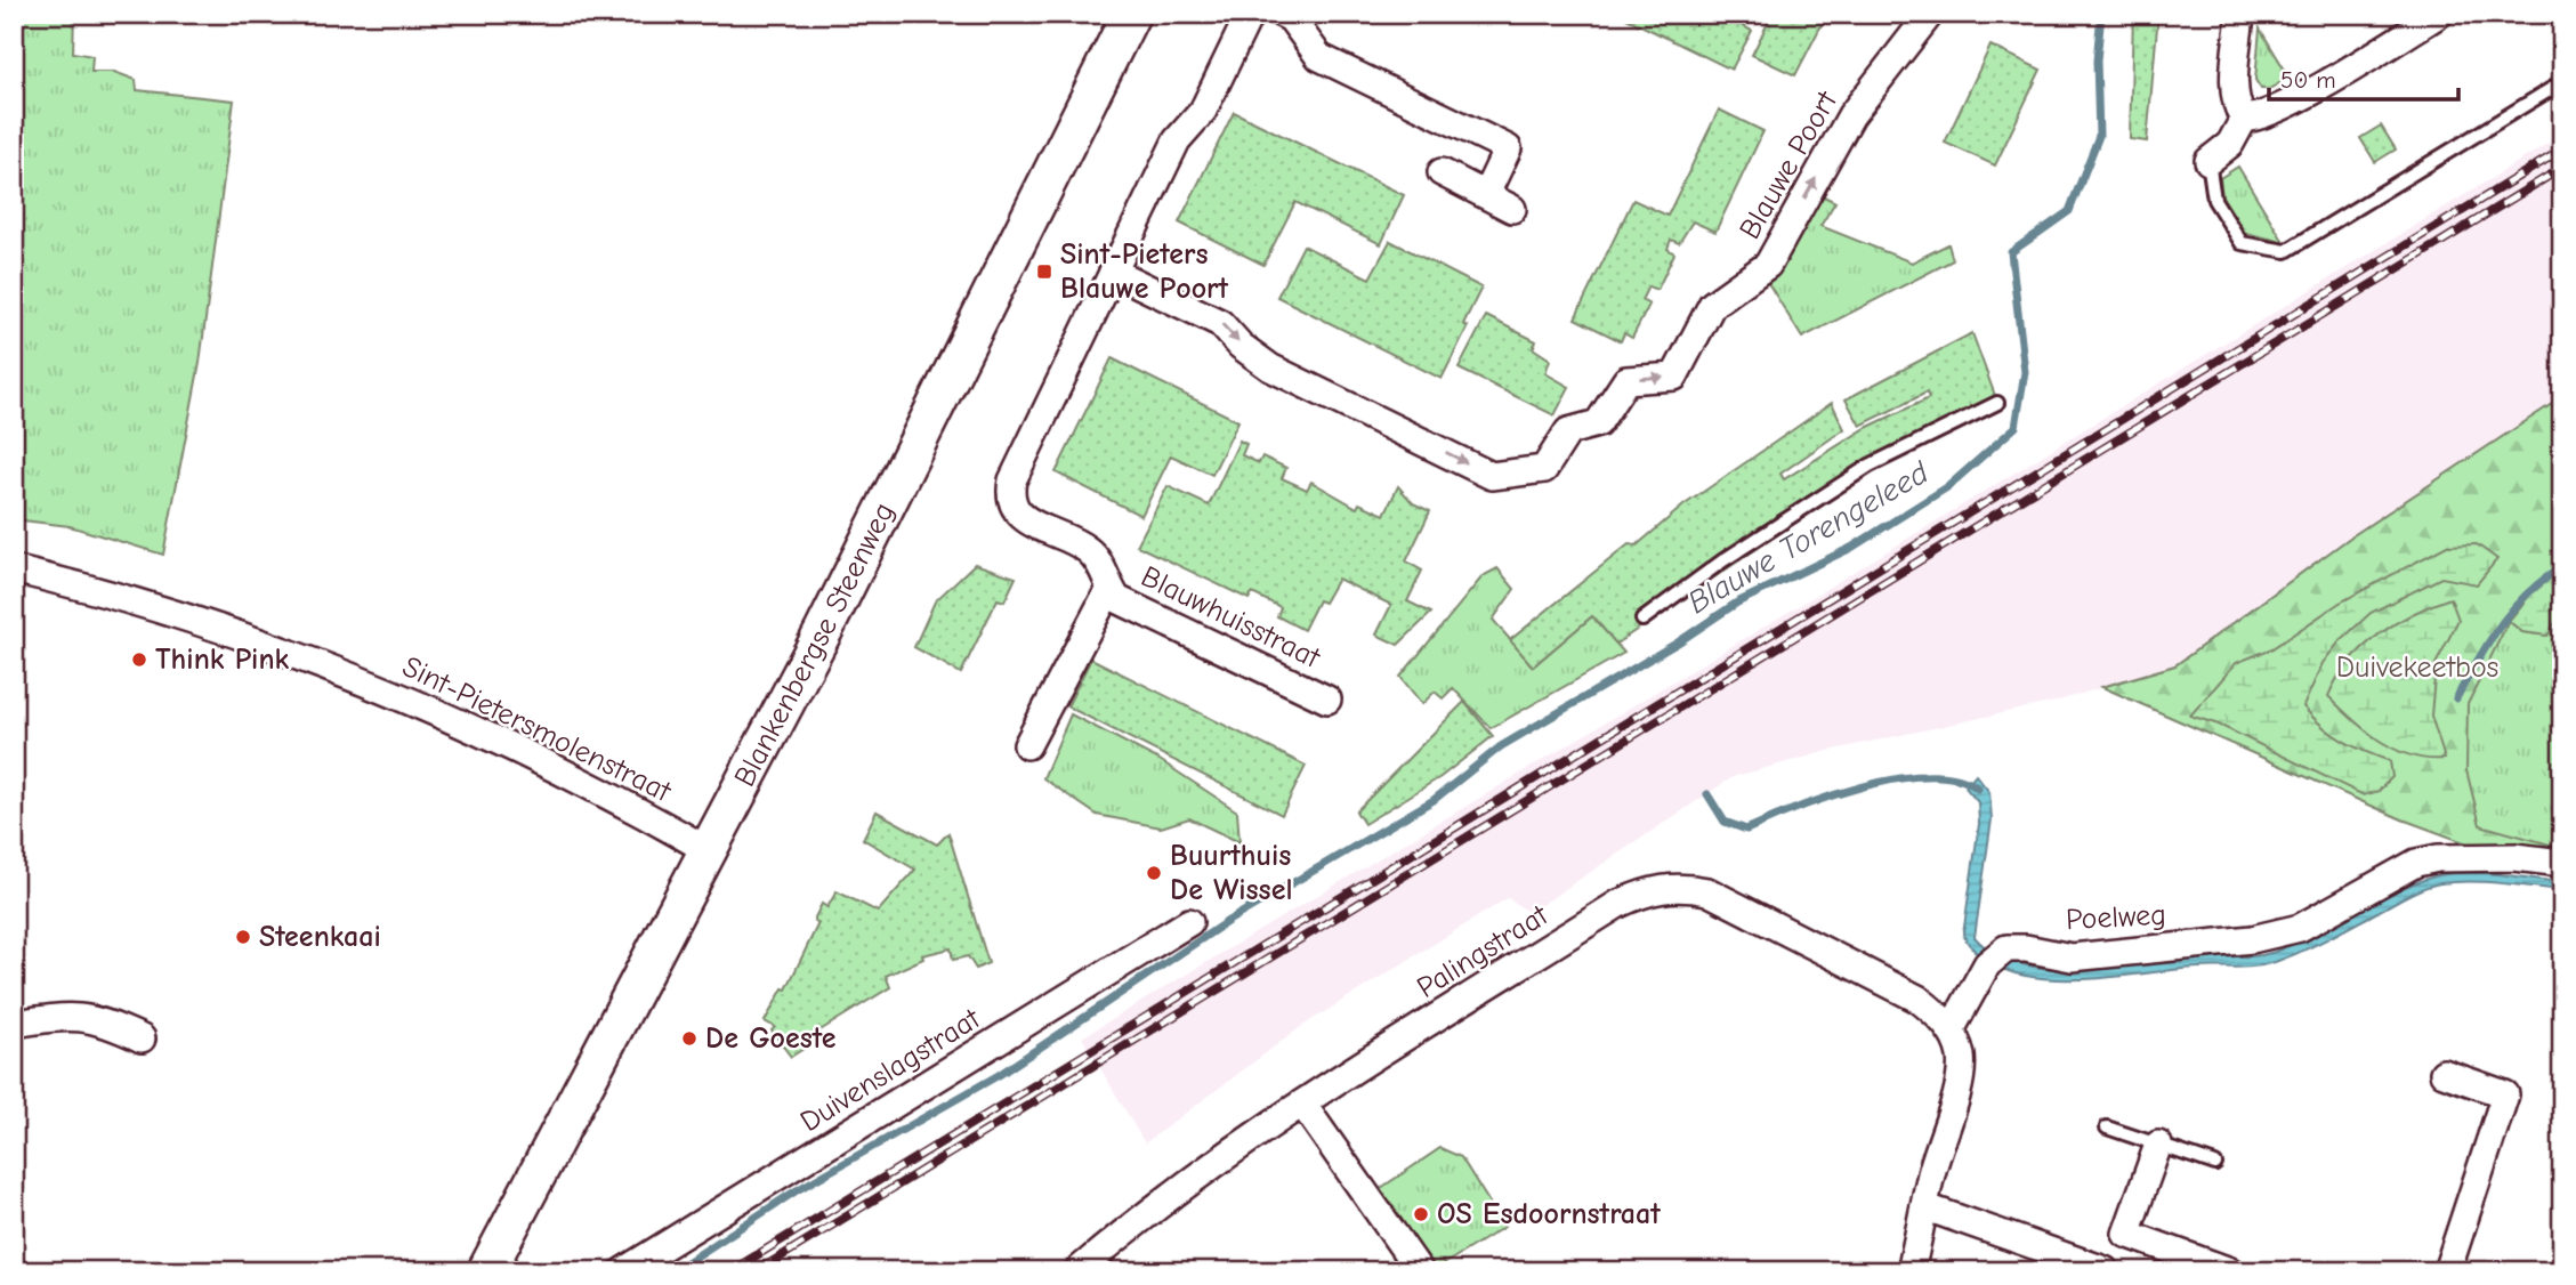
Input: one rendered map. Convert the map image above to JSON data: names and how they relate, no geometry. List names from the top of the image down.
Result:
{
  "streets": {
    "main road": ["Blankenbergse Steenweg"],
    "street": [
      "Blauwe Poort",
      "Blauwhuisstraat",
      "Sint-Pietersmolenstraat",
      "Poelweg",
      "Palingstraat",
      "Duivenslagstraat"
    ]
  },
  "crossings": [
    ["Blauwe Poort", "Blauwhuisstraat"],
    ["Blankenbergse Steenweg", "Sint-Pietersmolenstraat"],
    ["Poelweg", "Palingstraat"]
  ],
  "water": ["Blauwe Torengeleed"],
  "parks": ["Duivekeetbos"],
  "places": {
    "transit": ["Sint-Pieters Blauwe Poort"],
    "other": [
      "Think Pink",
      "Buurthuis De Wissel",
      "Steenkaai",
      "De Goeste",
      "OS Esdoornstraat"
    ]
  },
  "scale_bar": "50 m"
}
